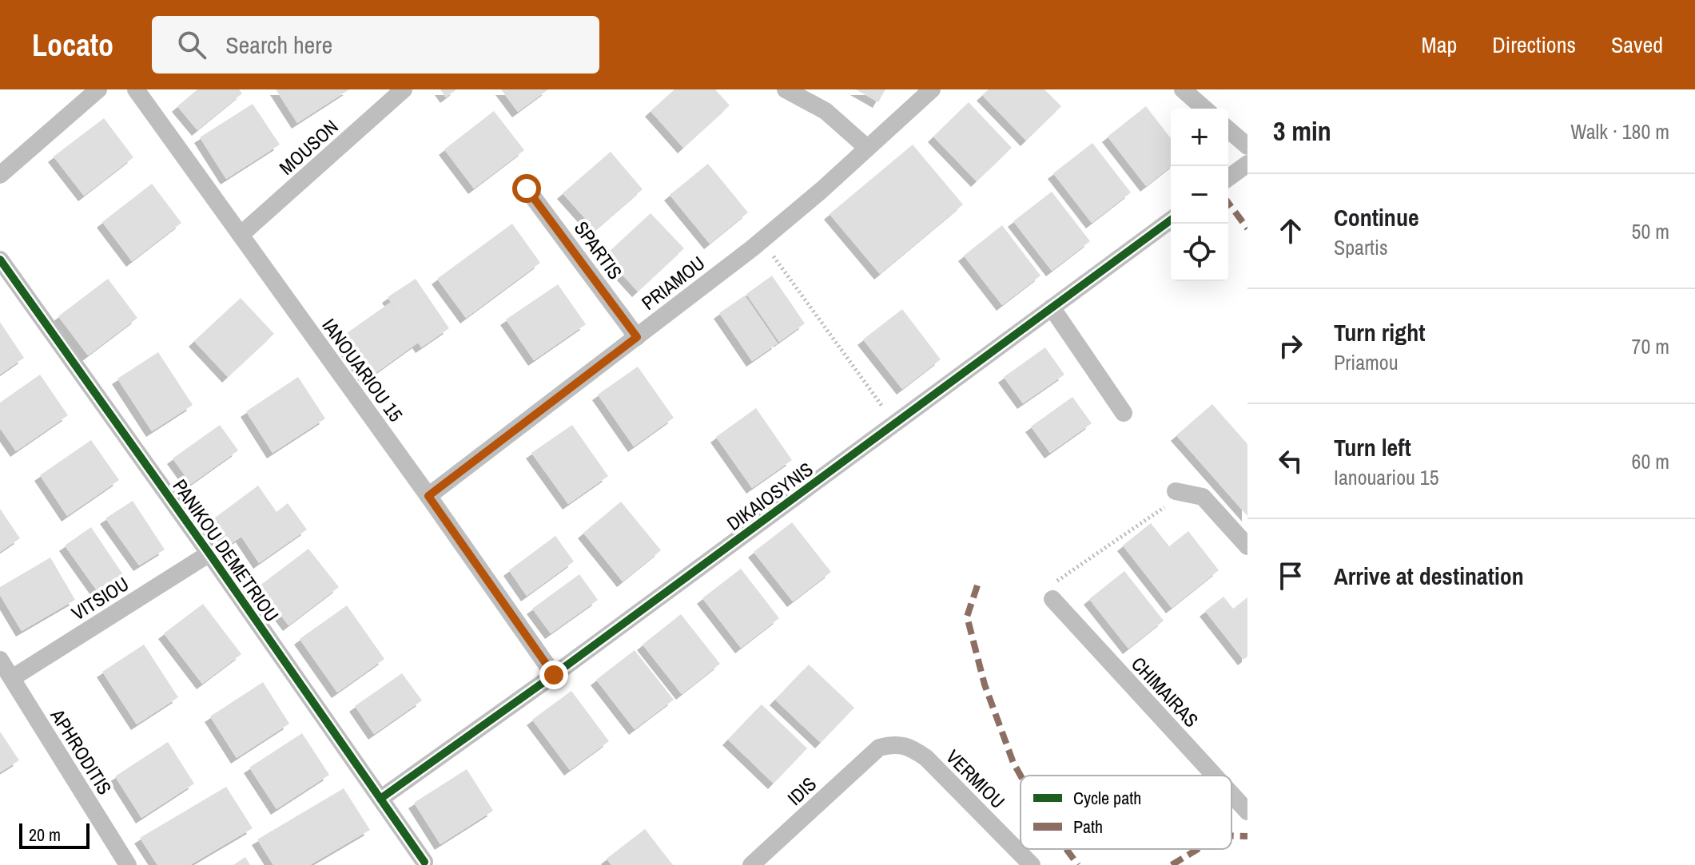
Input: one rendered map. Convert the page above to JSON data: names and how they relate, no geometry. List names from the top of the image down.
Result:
{
  "streets": {
    "street": [
      "MOUSON",
      "SPARTIS",
      "PRIAMOU",
      "IANOUARIOU 15",
      "DIKAIOSYNIS",
      "PANIKOU DEMETRIOU",
      "VITSIOU",
      "CHIMAIRAS",
      "APHRODITIS",
      "VERMIOU",
      "IDIS"
    ]
  },
  "crossings": [
    ["MOUSON", "IANOUARIOU 15"],
    ["SPARTIS", "PRIAMOU"],
    ["PRIAMOU", "IANOUARIOU 15"],
    ["IANOUARIOU 15", "DIKAIOSYNIS"],
    ["DIKAIOSYNIS", "PANIKOU DEMETRIOU"],
    ["PANIKOU DEMETRIOU", "VITSIOU"],
    ["VITSIOU", "APHRODITIS"],
    ["VERMIOU", "IDIS"]
  ],
  "legend": ["Cycle path", "Path"],
  "scale_bar": "20 m",
  "page": {
    "header": "Locato",
    "search": "Search here",
    "nav": ["Map", "Directions", "Saved"],
    "heading": ["3 min", "Walk · 180 m"],
    "map_buttons": ["+", "−"],
    "list": [
      ["Continue", "Spartis", "50 m"],
      ["Turn right", "Priamou", "70 m"],
      ["Turn left", "Ianouariou 15", "60 m"],
      "Arrive at destination"
    ],
    "scale": "20 m"
  }
}
